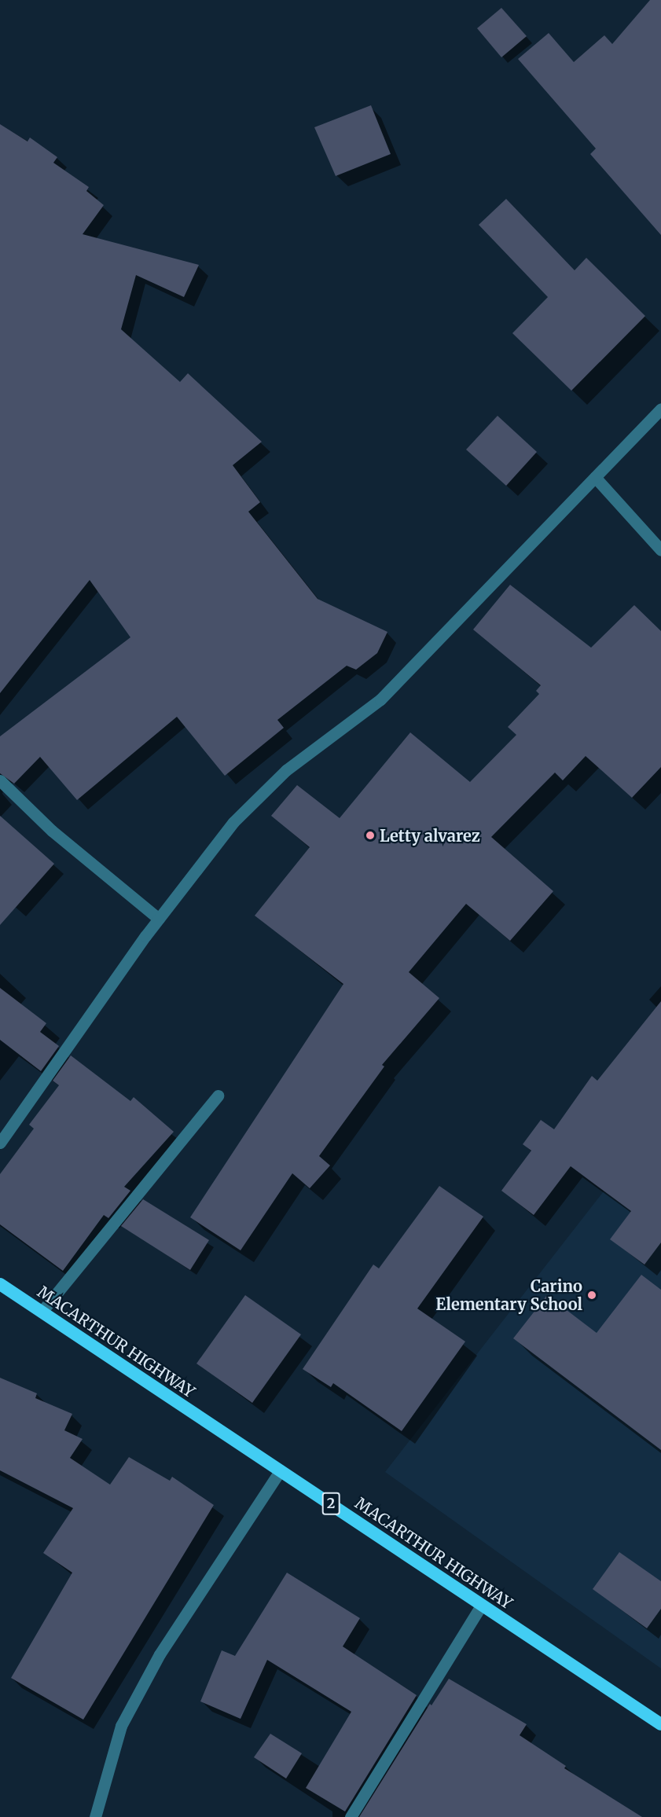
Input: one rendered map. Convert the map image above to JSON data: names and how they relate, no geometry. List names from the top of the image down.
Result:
{
  "streets": {
    "highway": ["MACARTHUR HIGHWAY", "2"]
  },
  "places": ["Letty alvarez", "Carino Elementary School"]
}
